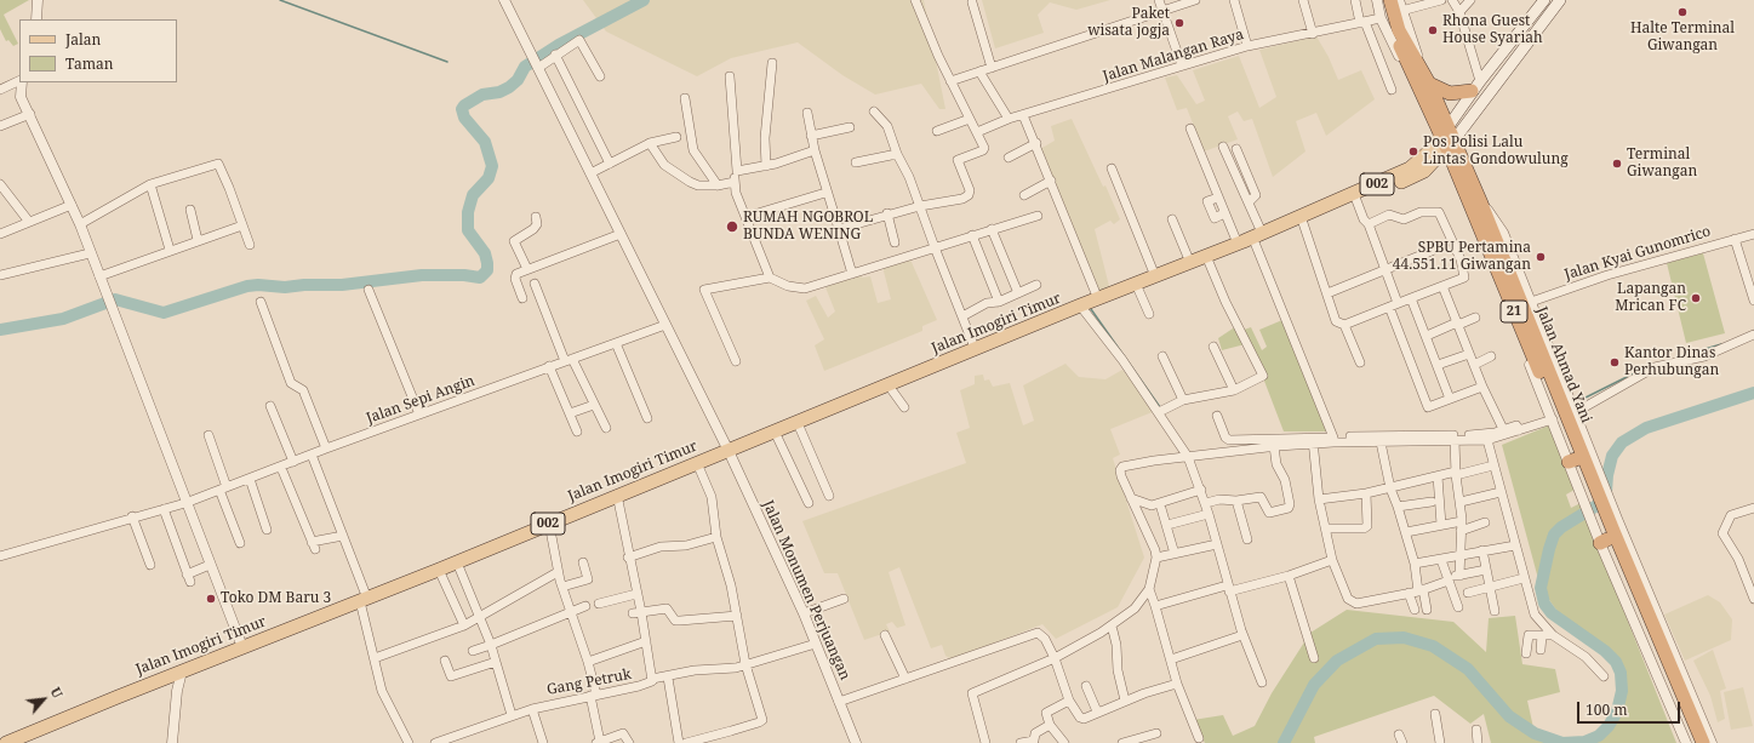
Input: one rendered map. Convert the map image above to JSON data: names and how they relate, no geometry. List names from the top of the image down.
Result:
{
  "streets": {
    "highway": ["21", "Jalan Ahmad Yani"],
    "main road": ["002", "Jalan Imogiri Timur"],
    "street": [
      "Jalan Malangan Raya",
      "Jalan Kyai Gunomrico",
      "Jalan Sepi Angin",
      "Jalan Monumen Perjuangan",
      "Gang Petruk"
    ]
  },
  "crossings": [
    ["Jalan Imogiri Timur", "Jalan Ahmad Yani"],
    ["Jalan Imogiri Timur", "Jalan Monumen Perjuangan"],
    ["Jalan Imogiri Timur", "Gang Petruk"],
    ["Jalan Sepi Angin", "Jalan Monumen Perjuangan"]
  ],
  "places": [
    "Halte Terminal Giwangan",
    "Paket wisata jogja",
    "Rhona Guest House Syariah",
    "Pos Polisi Lalu Lintas Gondowulung",
    "Terminal Giwangan",
    "RUMAH NGOBROL BUNDA WENING",
    "SPBU Pertamina 44.551.11 Giwangan",
    "Lapangan Mrican FC",
    "Kantor Dinas Perhubungan",
    "Toko DM Baru 3"
  ],
  "legend": ["Jalan", "Taman"],
  "scale_bar": "100 m",
  "north": "top right"
}
